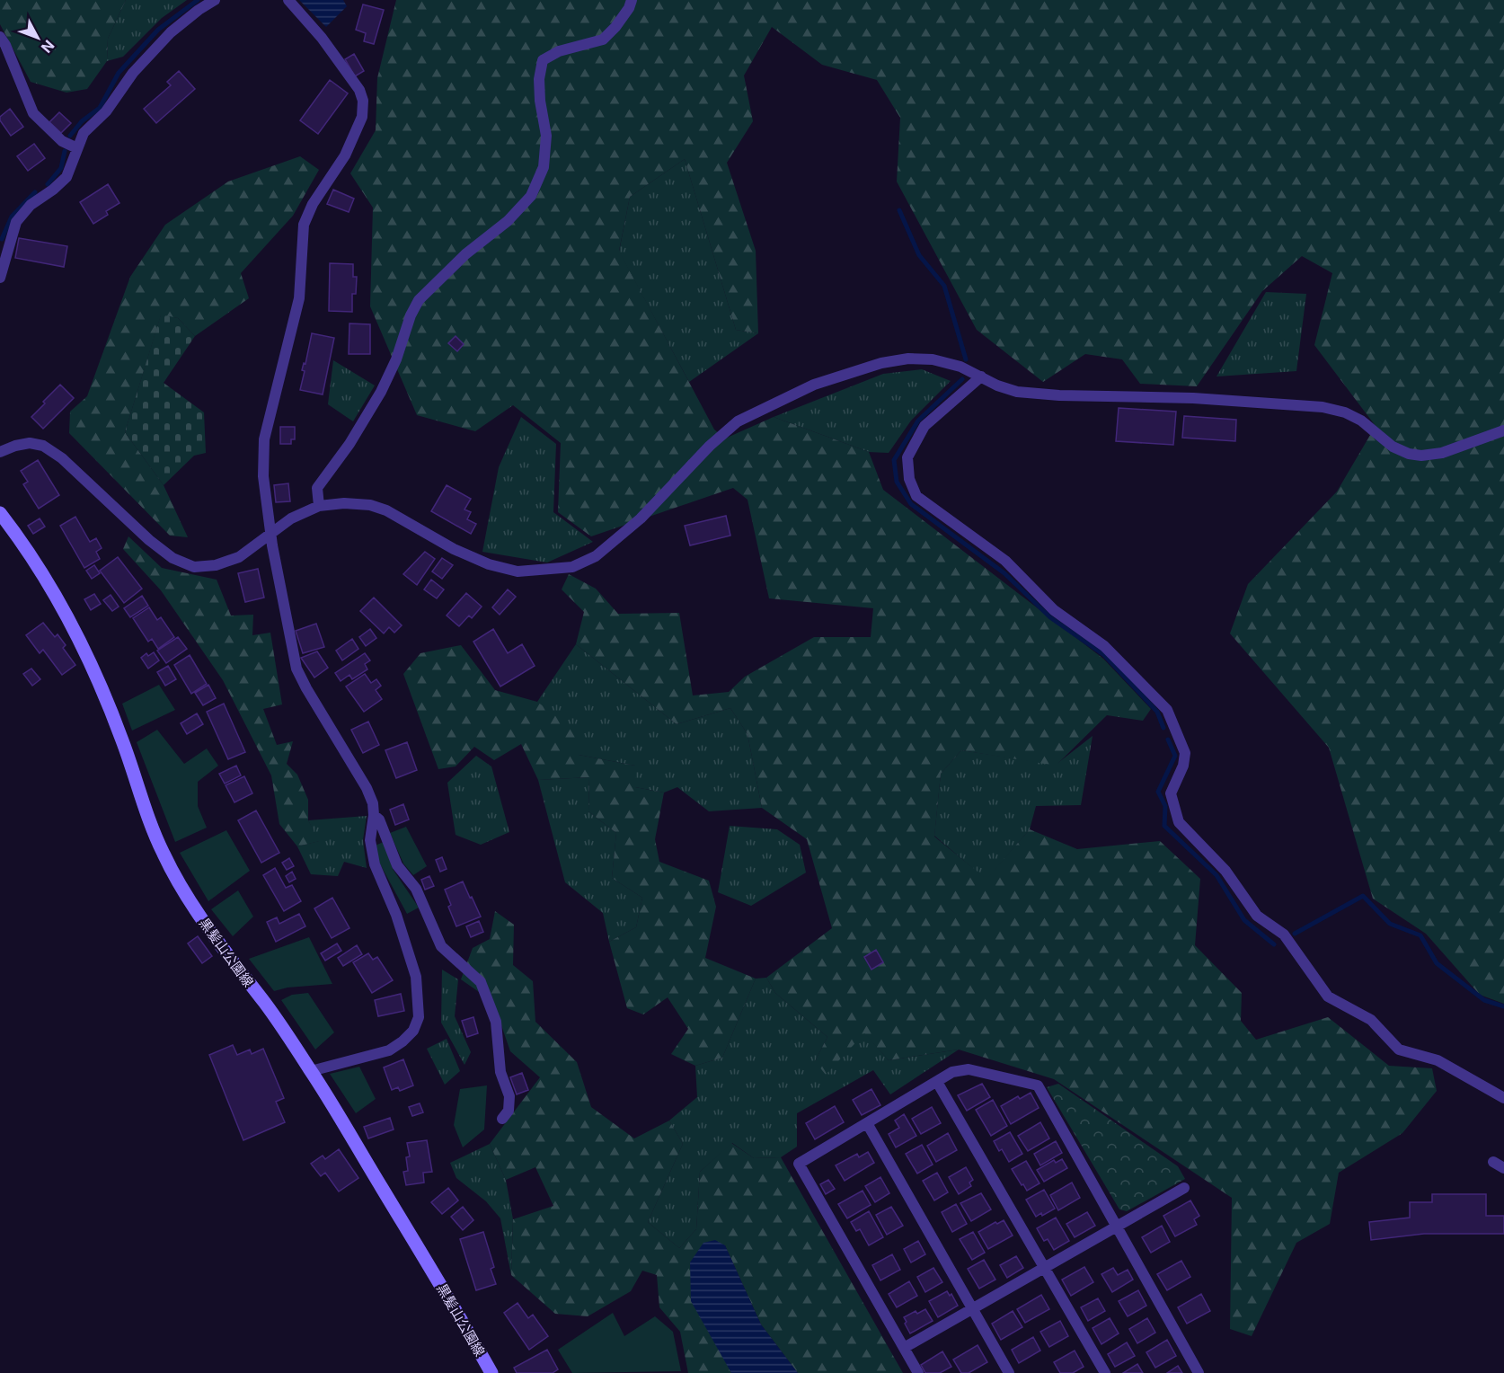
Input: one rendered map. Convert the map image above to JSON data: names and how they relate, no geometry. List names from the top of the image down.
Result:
{
  "streets": {
    "main road": ["黒髪山公園線"]
  },
  "north": "bottom right"
}
